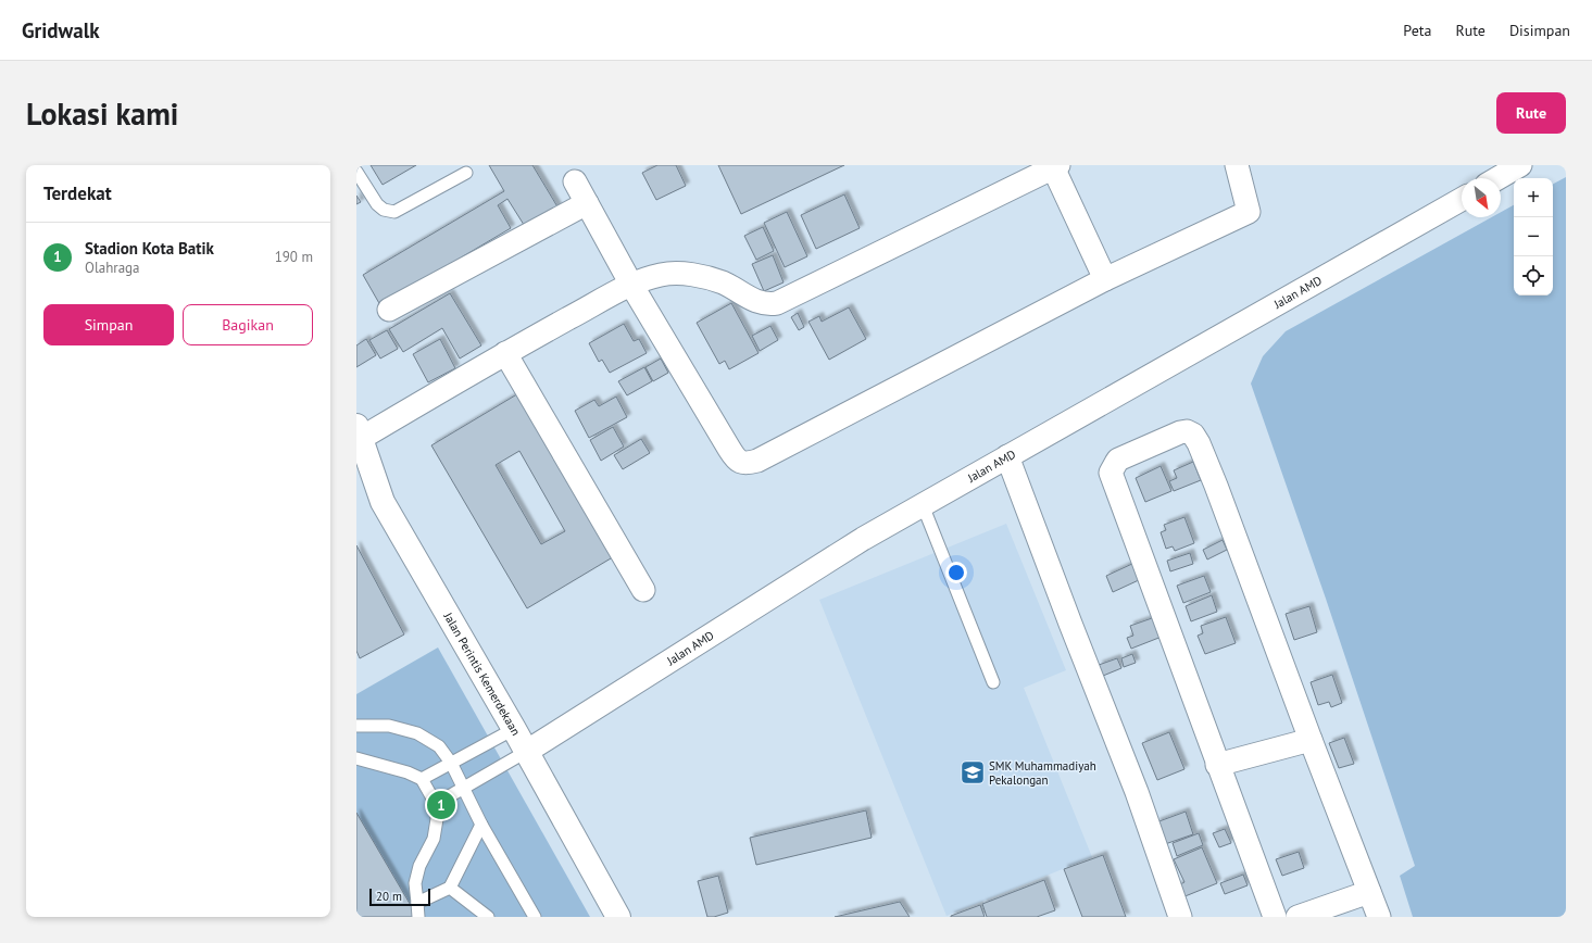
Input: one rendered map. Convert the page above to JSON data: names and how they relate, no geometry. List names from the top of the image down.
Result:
{
  "streets": {
    "street": ["Jalan AMD", "Jalan Perintis Kemerdekaan"]
  },
  "crossings": [
    ["Jalan AMD", "Jalan Perintis Kemerdekaan"]
  ],
  "places": {
    "school or university": ["SMK Muhammadiyah Pekalongan"]
  },
  "scale_bar": "20 m",
  "north": "bottom right",
  "page": {
    "header": "Gridwalk",
    "nav": ["Peta", "Rute", "Disimpan"],
    "buttons": [
      "Rute",
      ["Simpan", "Bagikan"]
    ],
    "title": "Lokasi kami",
    "heading": "Terdekat",
    "map_buttons": ["+", "−"],
    "list": [
      {
        "mark": "1",
        "name": "Stadion Kota Batik",
        "note": "Olahraga",
        "value": "190 m"
      }
    ],
    "pins": "1",
    "scale": "20 m"
  }
}
